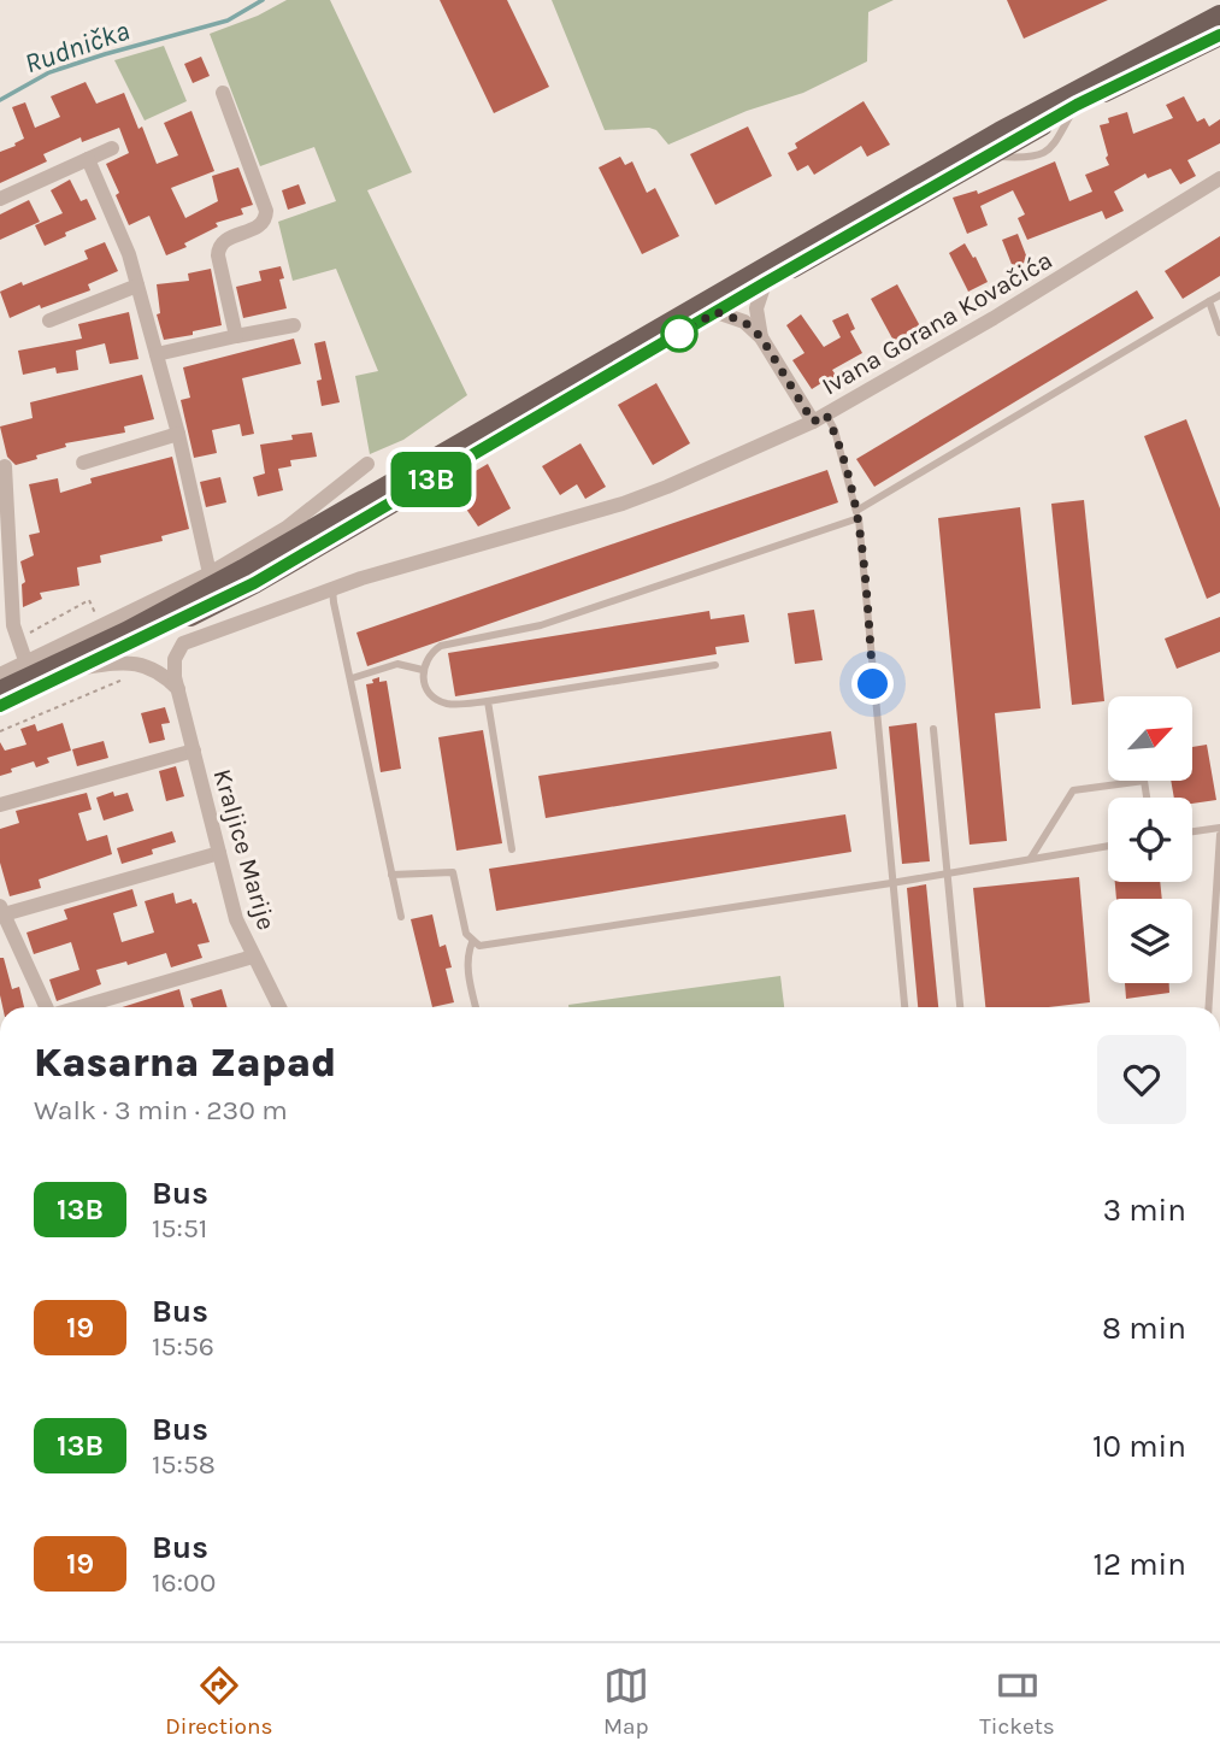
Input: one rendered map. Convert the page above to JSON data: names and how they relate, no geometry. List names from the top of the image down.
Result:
{
  "streets": {
    "street": ["Ivana Gorana Kovačića", "Kraljice Marije"]
  },
  "crossings": [
    ["Ivana Gorana Kovačića", "Kraljice Marije"]
  ],
  "water": ["Rudnička"],
  "lines": ["bus line 13B"],
  "north": "top right",
  "page": {
    "on_map": "13B",
    "heading": ["Kasarna Zapad", "Walk · 3 min · 230 m"],
    "list": [
      {
        "mark": "13B",
        "name": "Bus",
        "note": "15:51",
        "value": "3 min"
      },
      {
        "mark": "19",
        "name": "Bus",
        "note": "15:56",
        "value": "8 min"
      },
      {
        "mark": "13B",
        "name": "Bus",
        "note": "15:58",
        "value": "10 min"
      },
      {
        "mark": "19",
        "name": "Bus",
        "note": "16:00",
        "value": "12 min"
      }
    ],
    "tabs": ["Directions", "Map", "Tickets"]
  }
}
